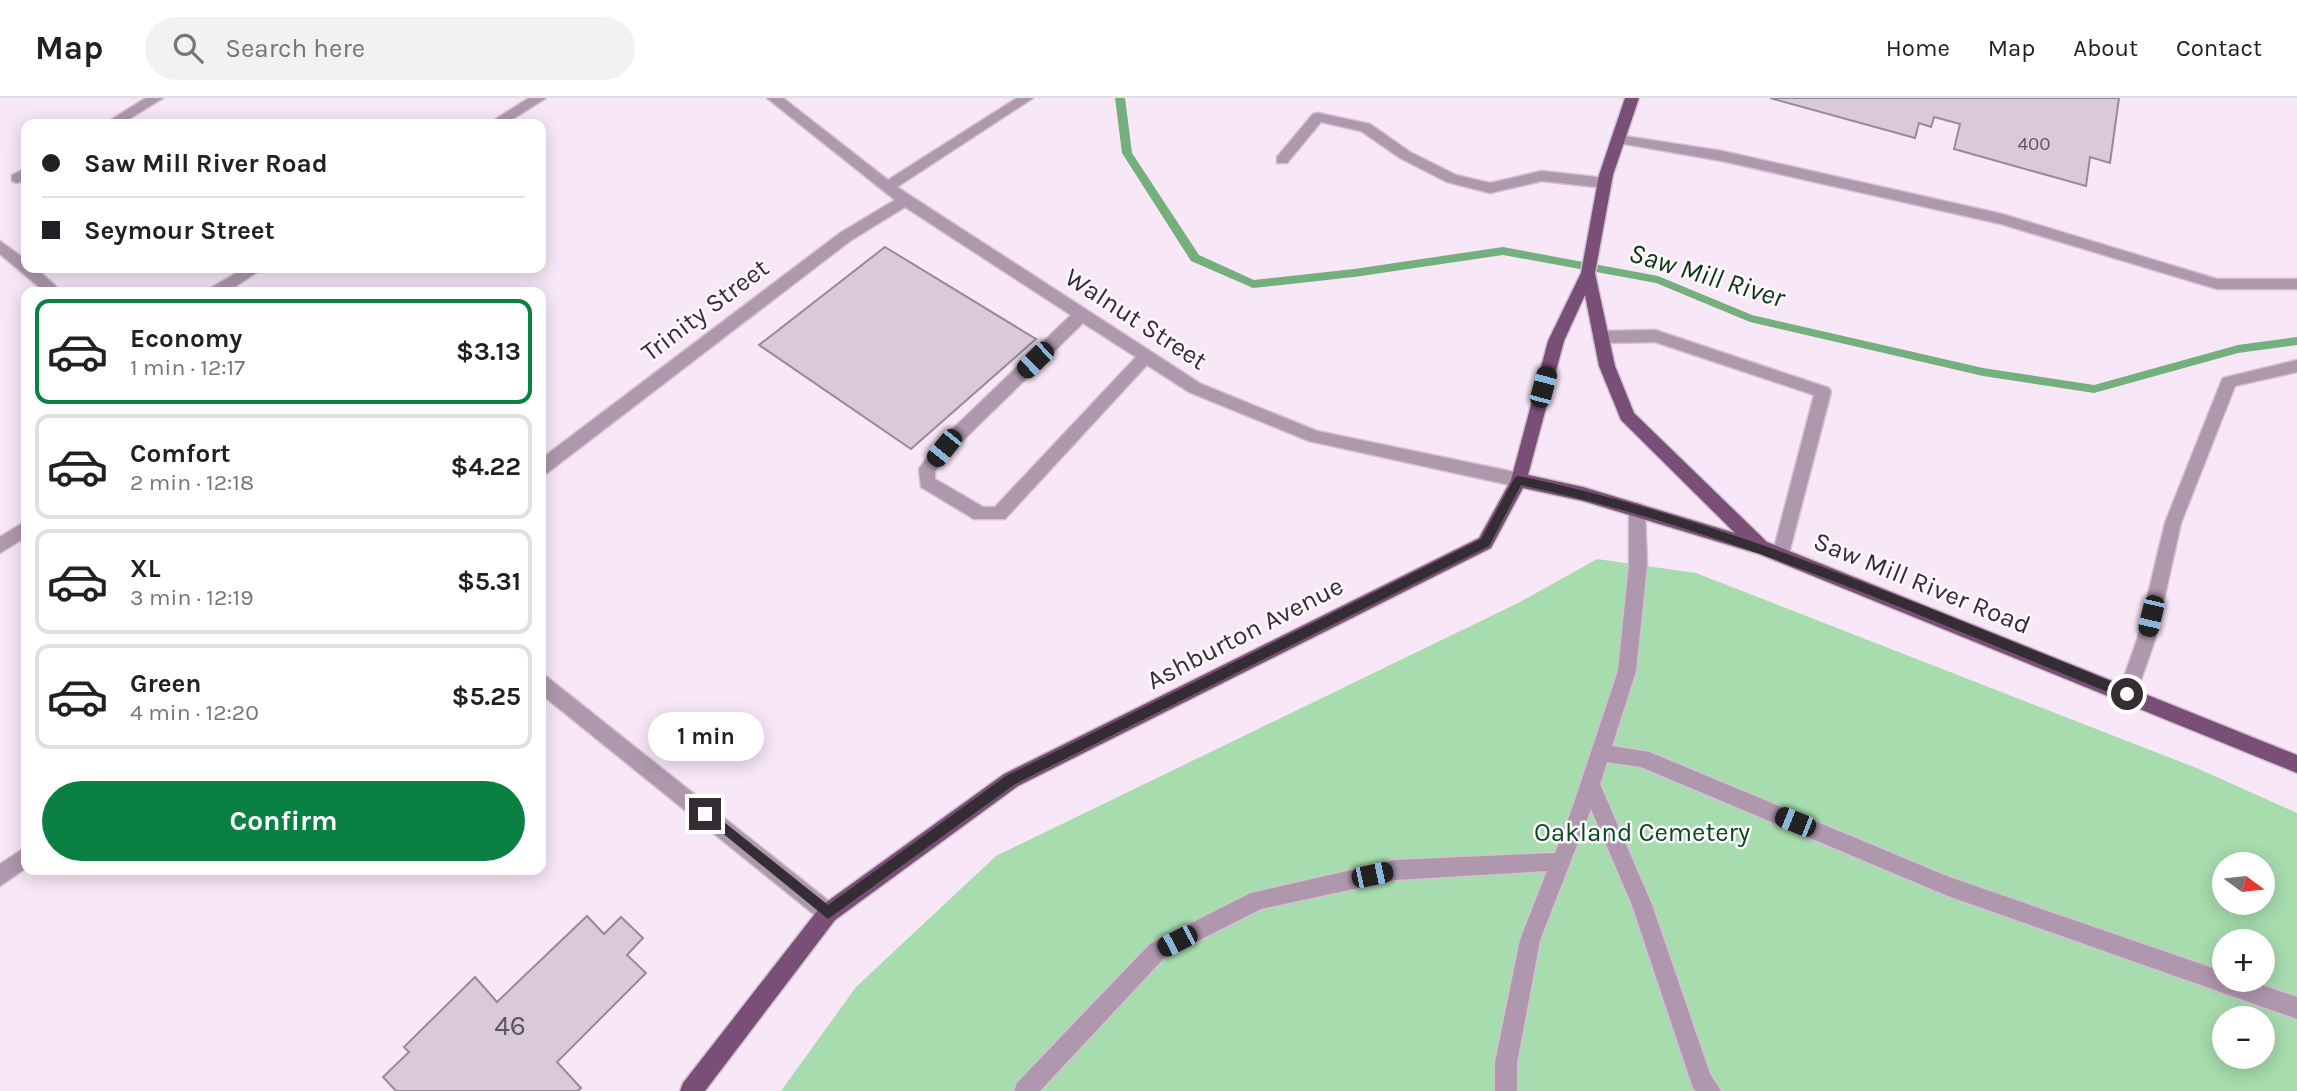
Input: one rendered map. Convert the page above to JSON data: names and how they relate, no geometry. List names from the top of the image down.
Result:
{
  "streets": {
    "main road": ["Saw Mill River Road", "Ashburton Avenue"],
    "street": ["Trinity Street", "Walnut Street"]
  },
  "crossings": [
    ["Trinity Street", "Walnut Street"],
    ["Walnut Street", "Saw Mill River Road"],
    ["Walnut Street", "Ashburton Avenue"],
    ["Saw Mill River Road", "Ashburton Avenue"]
  ],
  "water": ["Saw Mill River"],
  "parks": ["Oakland Cemetery"],
  "house_numbers": ["400", "46"],
  "north": "right",
  "page": {
    "header": "Map",
    "search": "Search here",
    "nav": [
      "Home",
      "Map",
      "About",
      "Contact"
    ],
    "banner": ["Saw Mill River Road", "Seymour Street"],
    "list": [
      {
        "name": "Economy",
        "note": "1 min · 12:17",
        "value": "$3.13"
      },
      {
        "name": "Comfort",
        "note": "2 min · 12:18",
        "value": "$4.22"
      },
      {
        "name": "XL",
        "note": "3 min · 12:19",
        "value": "$5.31"
      },
      {
        "name": "Green",
        "note": "4 min · 12:20",
        "value": "$5.25"
      }
    ],
    "bubble": "1 min",
    "buttons": "Confirm",
    "map_buttons": ["+", "−"]
  }
}
